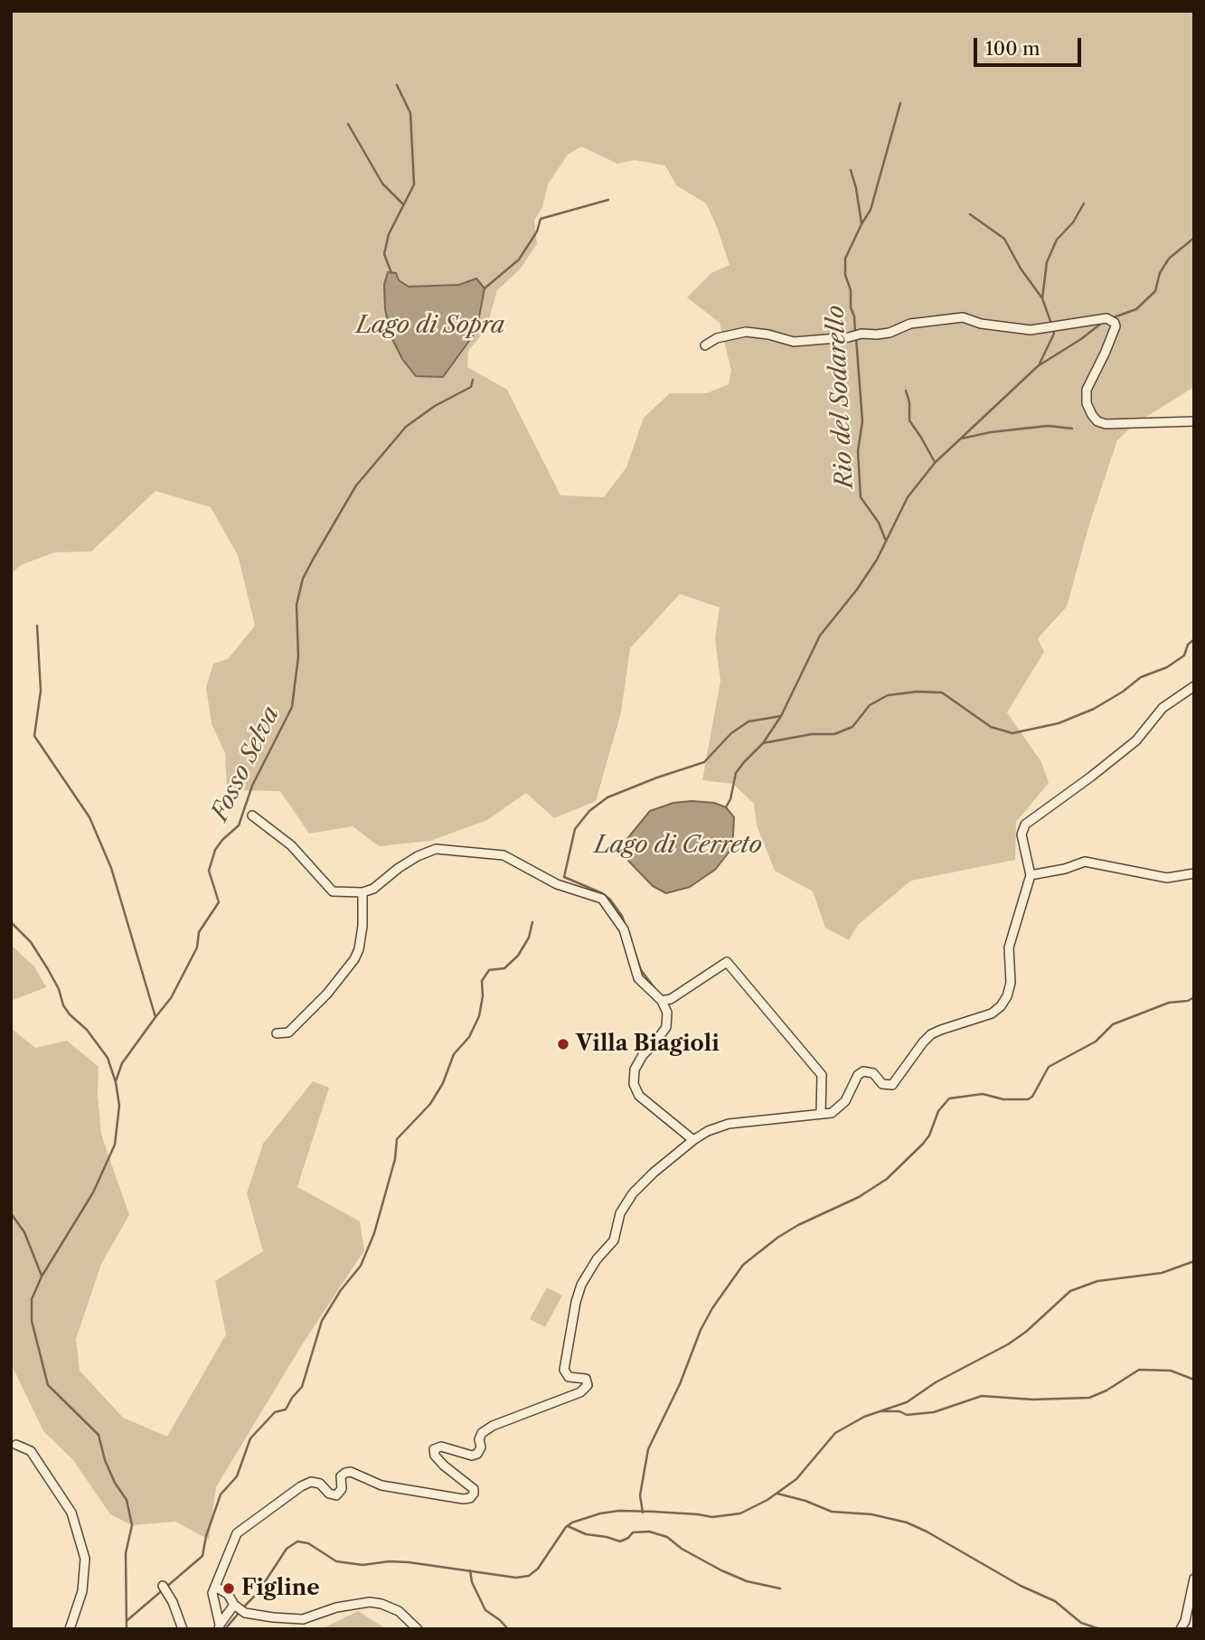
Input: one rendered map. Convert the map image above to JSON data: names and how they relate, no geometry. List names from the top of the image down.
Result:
{
  "water": [
    "Lago di Sopra",
    "Rio del Sodarello",
    "Fosso Selva",
    "Lago di Cerreto"
  ],
  "places": ["Villa Biagioli", "Figline"],
  "scale_bar": "100 m"
}
